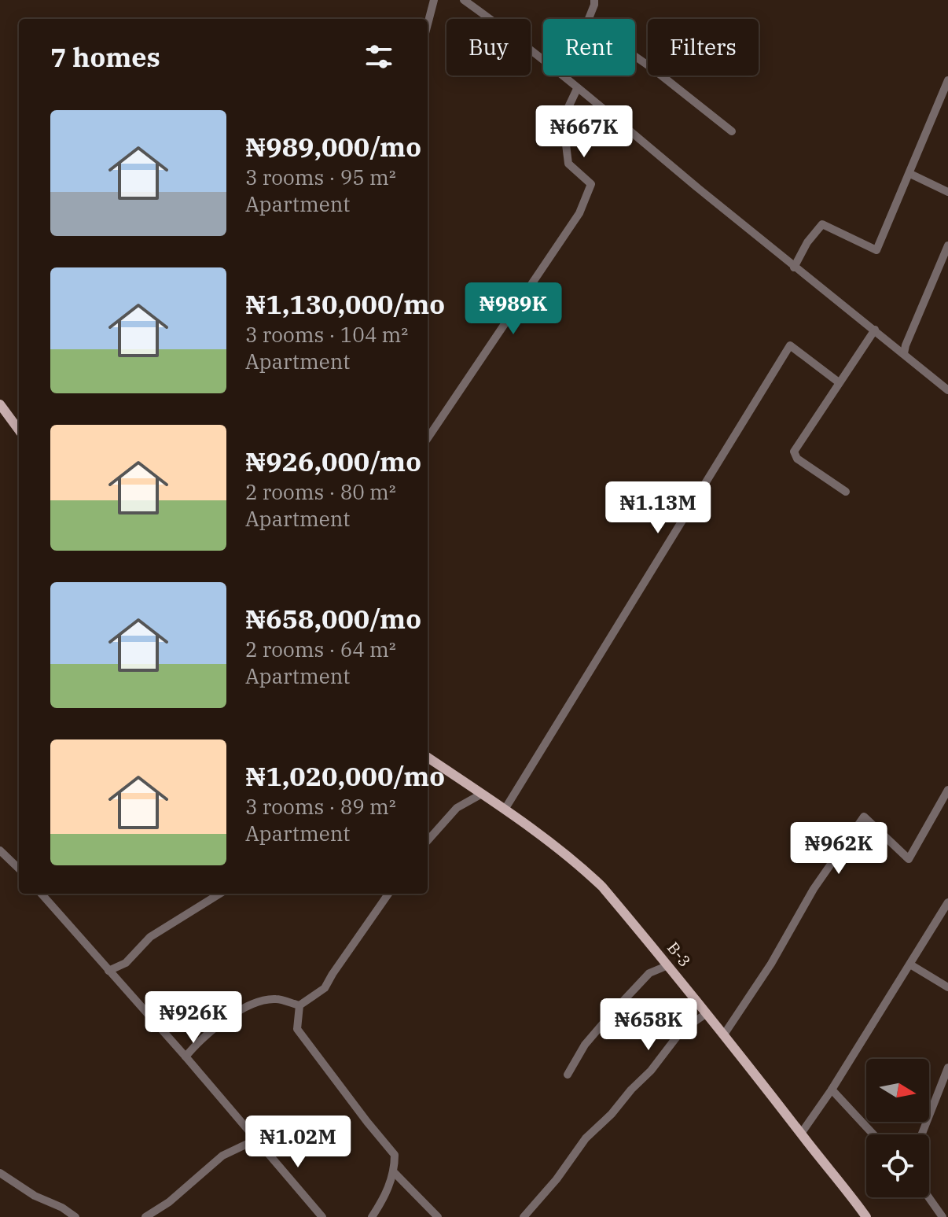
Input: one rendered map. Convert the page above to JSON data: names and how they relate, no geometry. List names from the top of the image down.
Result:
{
  "streets": {
    "main road": ["B-3"]
  },
  "north": "right",
  "page": {
    "chip": ["Buy", "Rent", "Filters"],
    "heading": "7 homes",
    "list": [
      {
        "name": "₦989,000/mo",
        "note": "3 rooms · 95 m² · Apartment"
      },
      {
        "name": "₦1,130,000/mo",
        "note": "3 rooms · 104 m² · Apartment"
      },
      {
        "name": "₦926,000/mo",
        "note": "2 rooms · 80 m² · Apartment"
      },
      {
        "name": "₦658,000/mo",
        "note": "2 rooms · 64 m² · Apartment"
      },
      {
        "name": "₦1,020,000/mo",
        "note": "3 rooms · 89 m² · Apartment"
      }
    ],
    "price": [
      "₦667K",
      "₦989K",
      "₦1.13M",
      "₦962K",
      "₦926K",
      "₦658K",
      "₦1.02M"
    ]
  }
}
